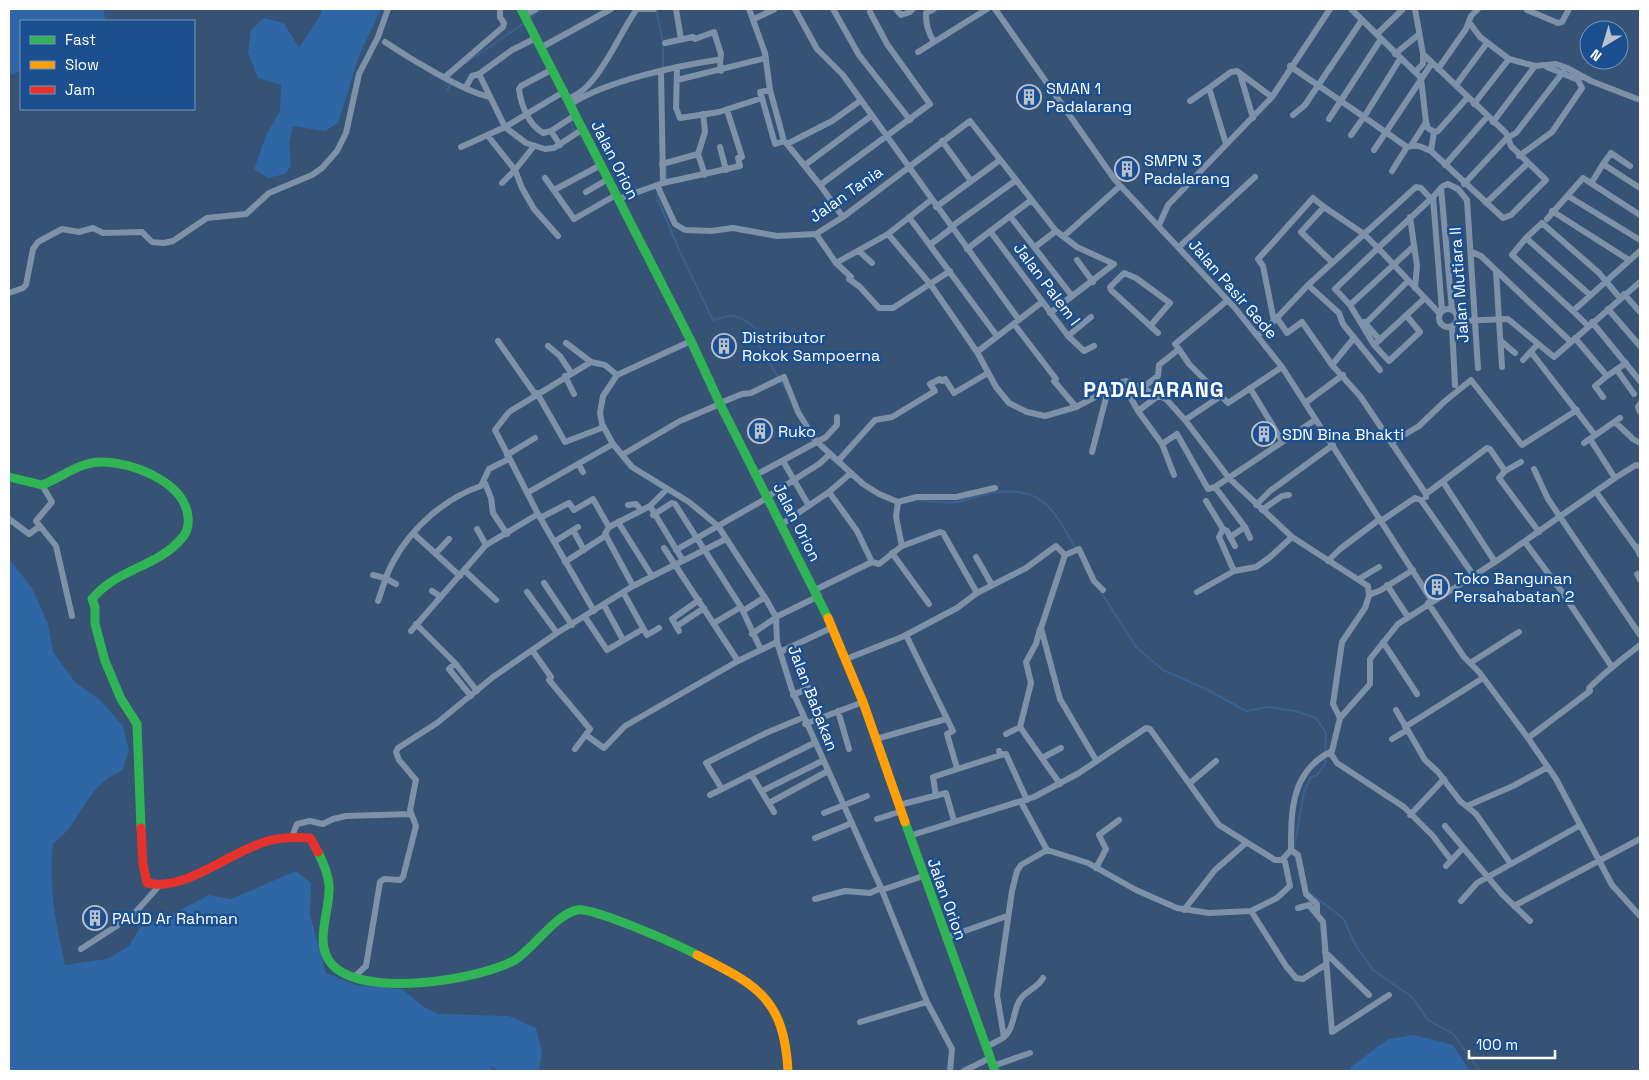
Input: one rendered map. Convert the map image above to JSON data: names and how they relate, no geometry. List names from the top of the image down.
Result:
{
  "streets": {
    "main road": ["Jalan Orion"],
    "street": [
      "Jalan Tania",
      "Jalan Palem I",
      "Jalan Mutiara II",
      "Jalan Pasir Gede",
      "Jalan Babakan"
    ]
  },
  "districts": ["PADALARANG"],
  "places": {
    "building": [
      "SMAN 1 Padalarang",
      "SMPN 3 Padalarang",
      "Distributor Rokok Sampoerna",
      "Ruko",
      "SDN Bina Bhakti",
      "Toko Bangunan Persahabatan 2",
      "PAUD Ar Rahman"
    ]
  },
  "legend": ["Fast", "Slow", "Jam"],
  "scale_bar": "100 m",
  "north": "bottom left"
}
